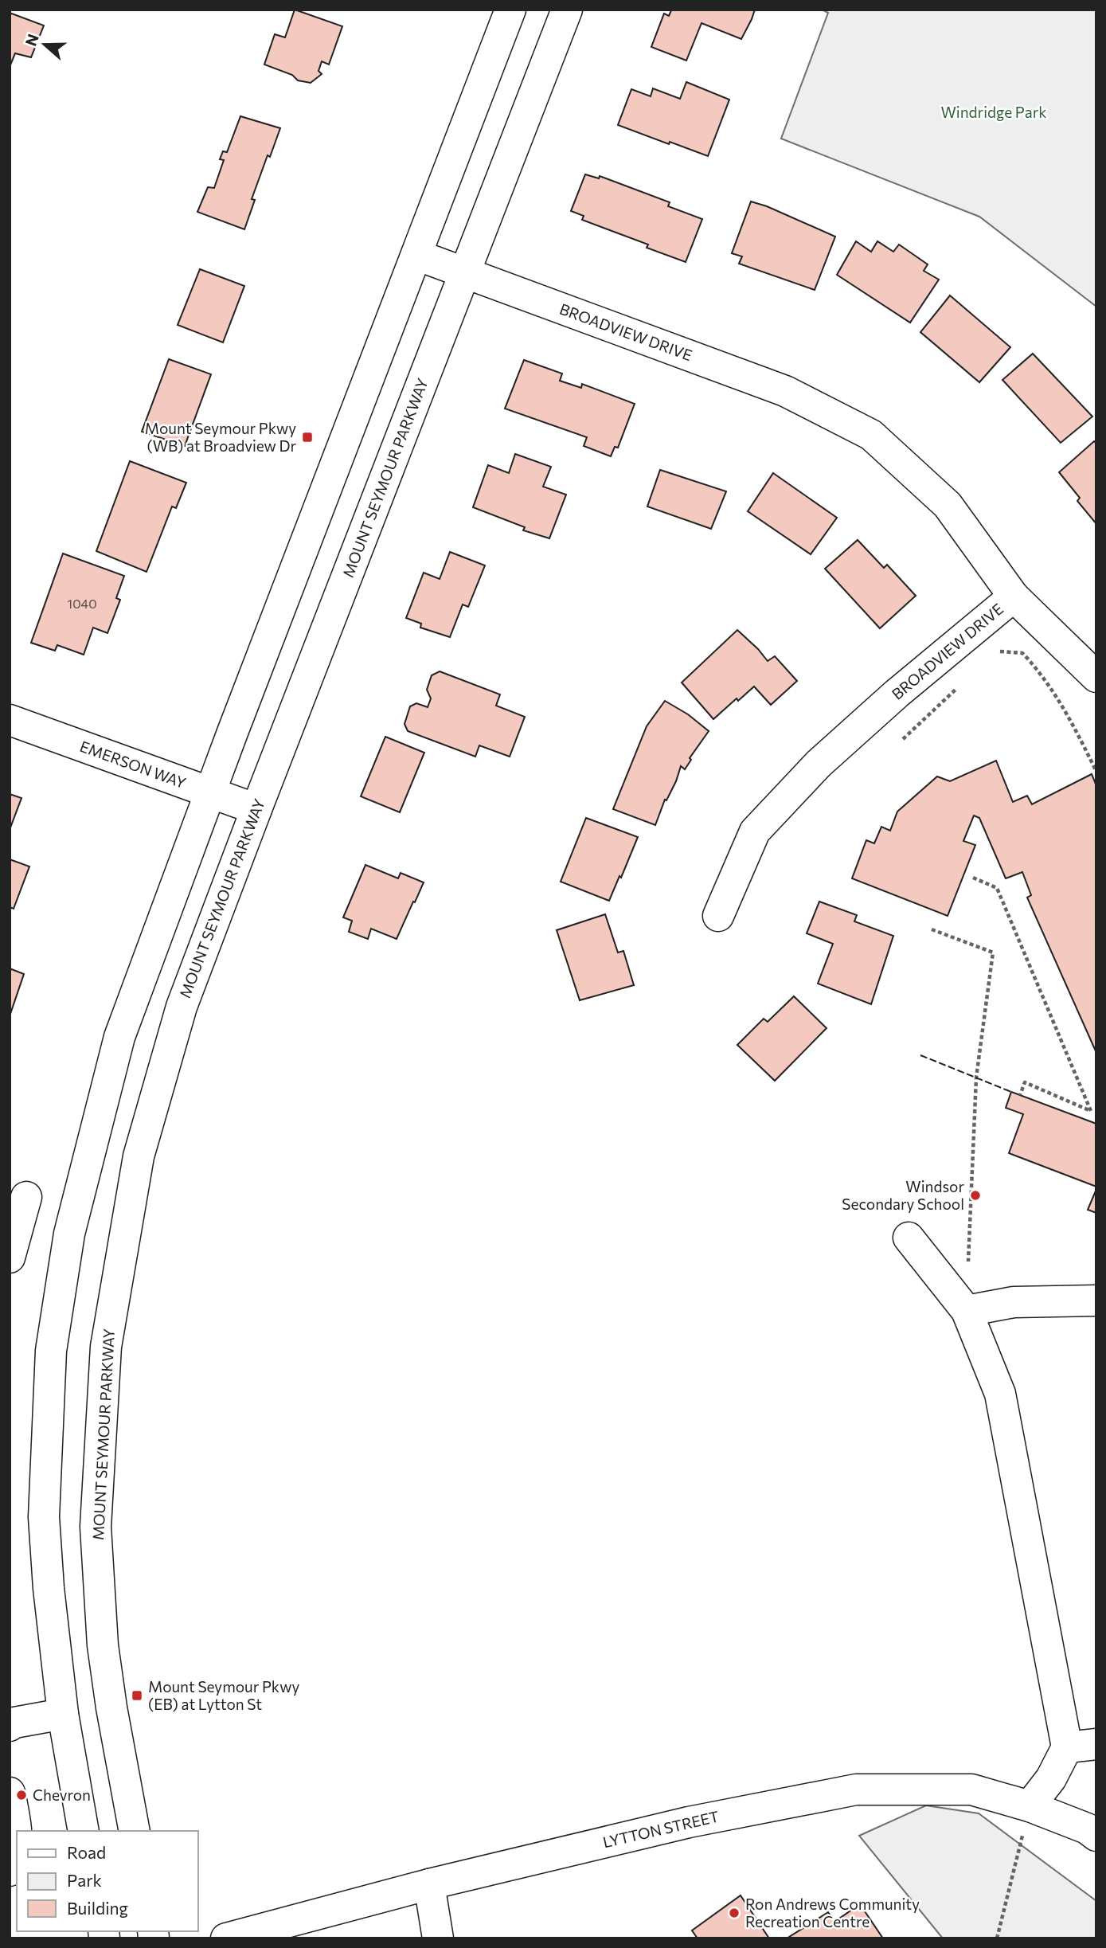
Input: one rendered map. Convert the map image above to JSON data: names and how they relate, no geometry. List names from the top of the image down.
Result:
{
  "streets": {
    "main road": [
      "BROADVIEW DRIVE",
      "MOUNT SEYMOUR PARKWAY",
      "EMERSON WAY",
      "LYTTON STREET"
    ]
  },
  "crossings": [
    ["BROADVIEW DRIVE", "MOUNT SEYMOUR PARKWAY"],
    ["MOUNT SEYMOUR PARKWAY", "EMERSON WAY"]
  ],
  "parks": ["Windridge Park"],
  "places": {
    "transit": ["Mount Seymour Pkwy (WB) at Broadview Dr", "Mount Seymour Pkwy (EB) at Lytton St"],
    "other": ["Windsor Secondary School", "Chevron", "Ron Andrews Community Recreation Centre"]
  },
  "house_numbers": ["1040"],
  "legend": ["Road", "Park", "Building"],
  "north": "left"
}
